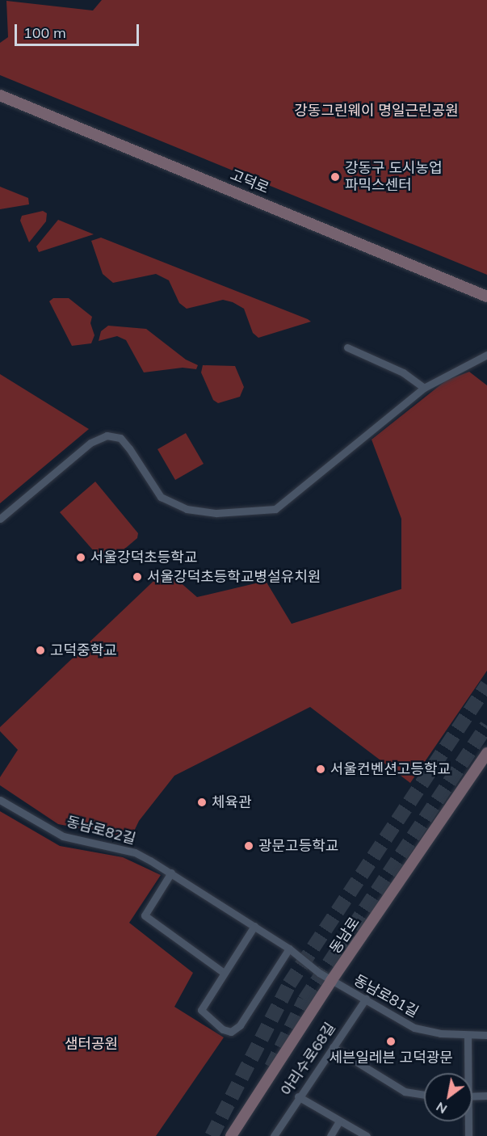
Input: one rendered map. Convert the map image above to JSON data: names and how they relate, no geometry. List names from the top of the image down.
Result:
{
  "streets": {
    "main road": ["고덕로", "동남로"],
    "street": ["동남로82길", "동남로81길", "아리수로68길"]
  },
  "crossings": [
    ["동남로82길", "동남로"],
    ["동남로82길", "동남로81길"],
    ["동남로", "동남로81길"],
    ["동남로81길", "아리수로68길"]
  ],
  "parks": ["강동그린웨이 명일근린공원", "샘터공원"],
  "places": [
    "강동구 도시농업 파믹스센터",
    "서울강덕초등학교",
    "서울강덕초등학교병설유치원",
    "고덕중학교",
    "서울컨벤션고등학교",
    "체육관",
    "광문고등학교",
    "세븐일레븐 고덕광문"
  ],
  "scale_bar": "100 m",
  "north": "bottom left"
}
